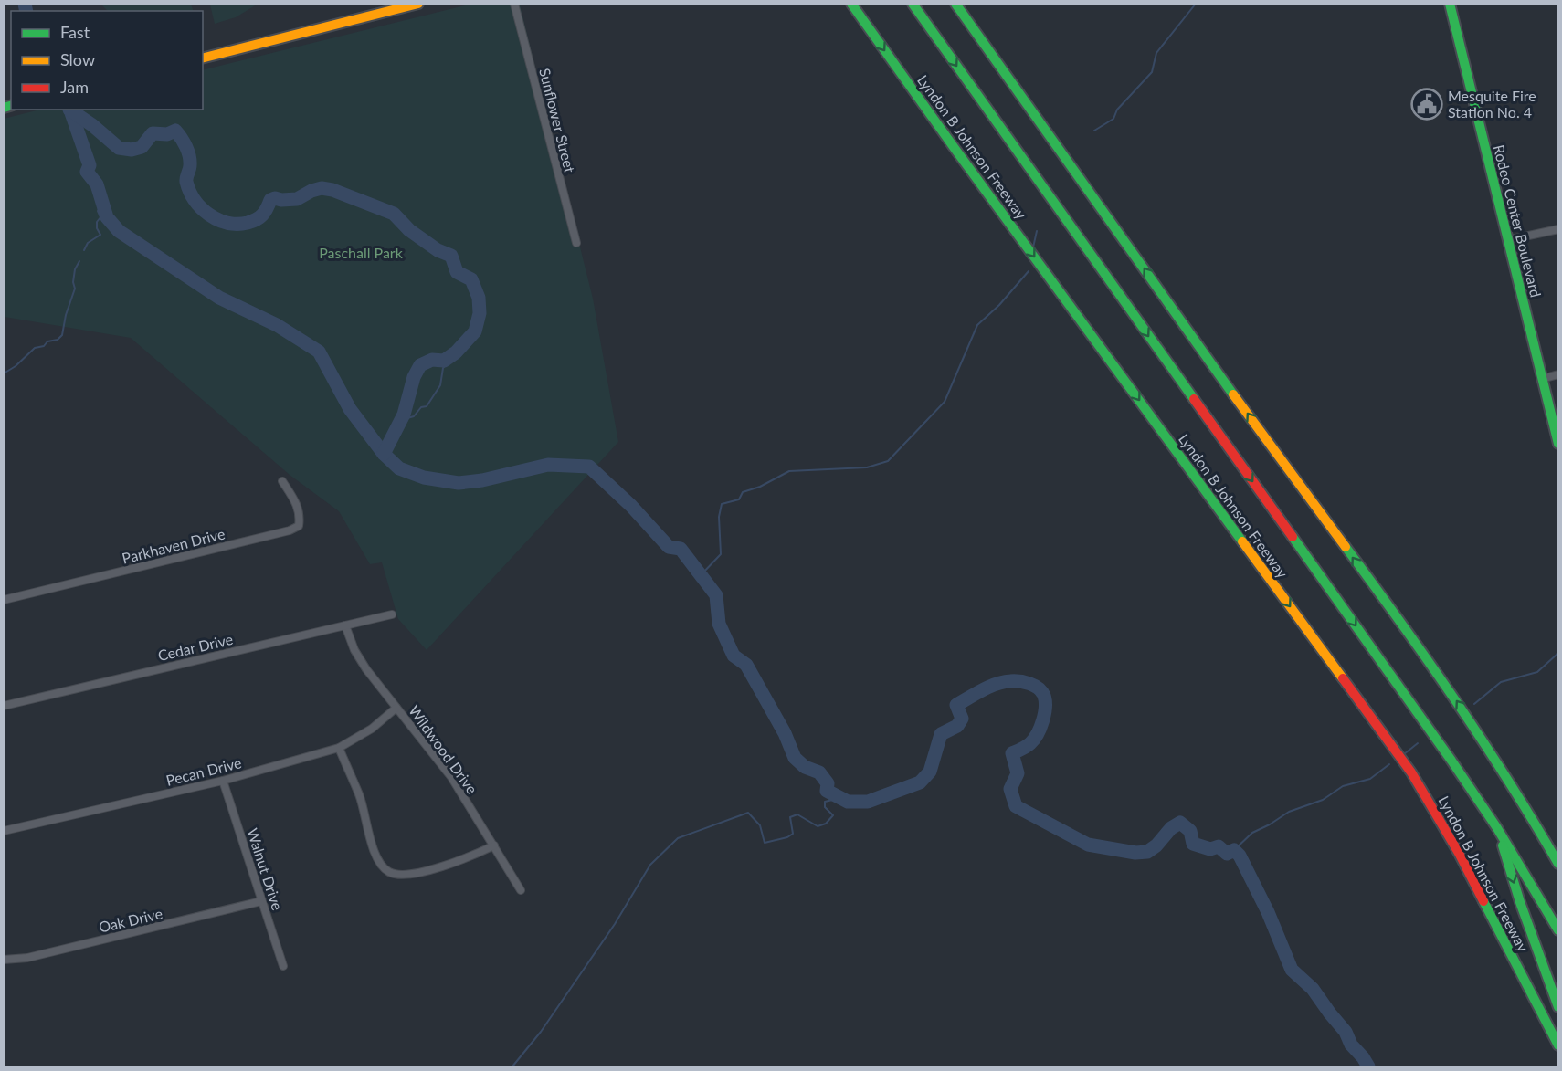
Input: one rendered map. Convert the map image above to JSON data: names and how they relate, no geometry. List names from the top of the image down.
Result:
{
  "streets": {
    "main road": ["Lyndon B Johnson Freeway", "Rodeo Center Boulevard"],
    "street": [
      "Sunflower Street",
      "Parkhaven Drive",
      "Cedar Drive",
      "Wildwood Drive",
      "Pecan Drive",
      "Walnut Drive",
      "Oak Drive"
    ]
  },
  "crossings": [
    ["Cedar Drive", "Wildwood Drive"],
    ["Wildwood Drive", "Pecan Drive"],
    ["Pecan Drive", "Walnut Drive"],
    ["Walnut Drive", "Oak Drive"]
  ],
  "parks": ["Paschall Park"],
  "places": {
    "public building": ["Mesquite Fire Station No. 4"]
  },
  "legend": ["Fast", "Slow", "Jam"]
}
